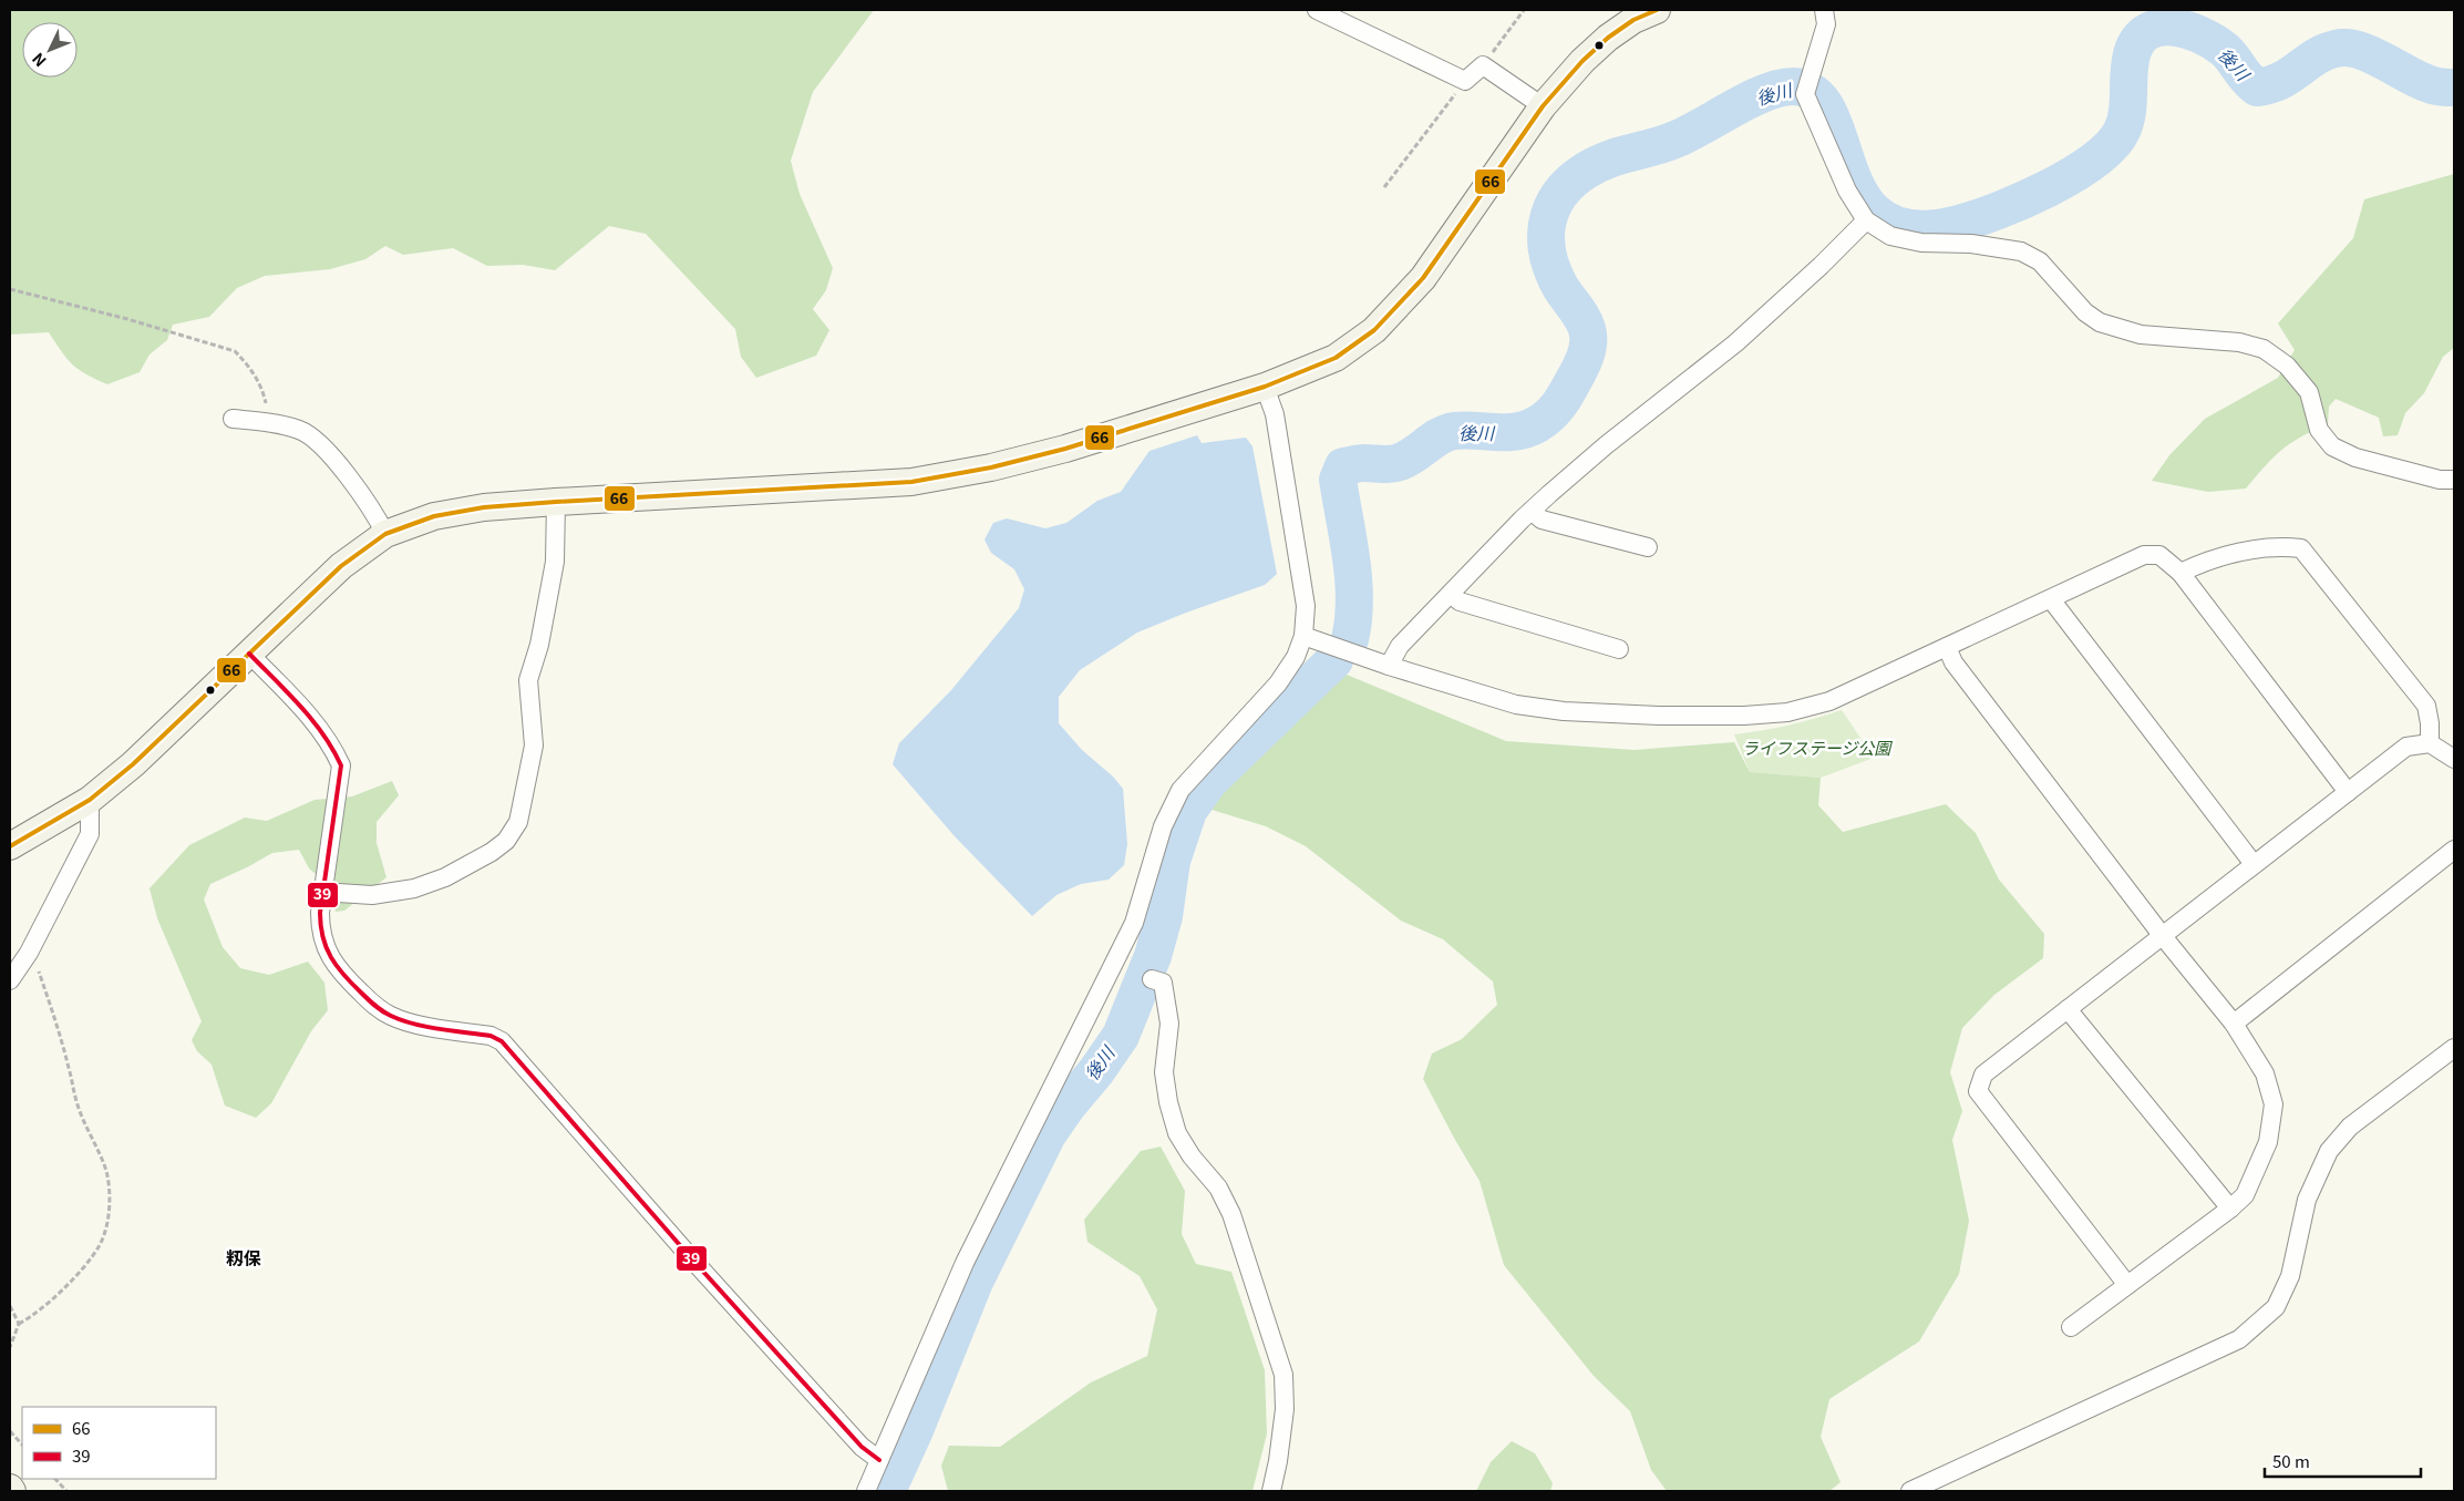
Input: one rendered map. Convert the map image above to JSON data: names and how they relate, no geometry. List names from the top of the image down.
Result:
{
  "districts": ["籾保"],
  "water": ["後川"],
  "parks": ["ライフステージ公園"],
  "lines": ["transit line 66", "transit line 39"],
  "legend": ["66", "39"],
  "scale_bar": "50 m",
  "north": "bottom left"
}
